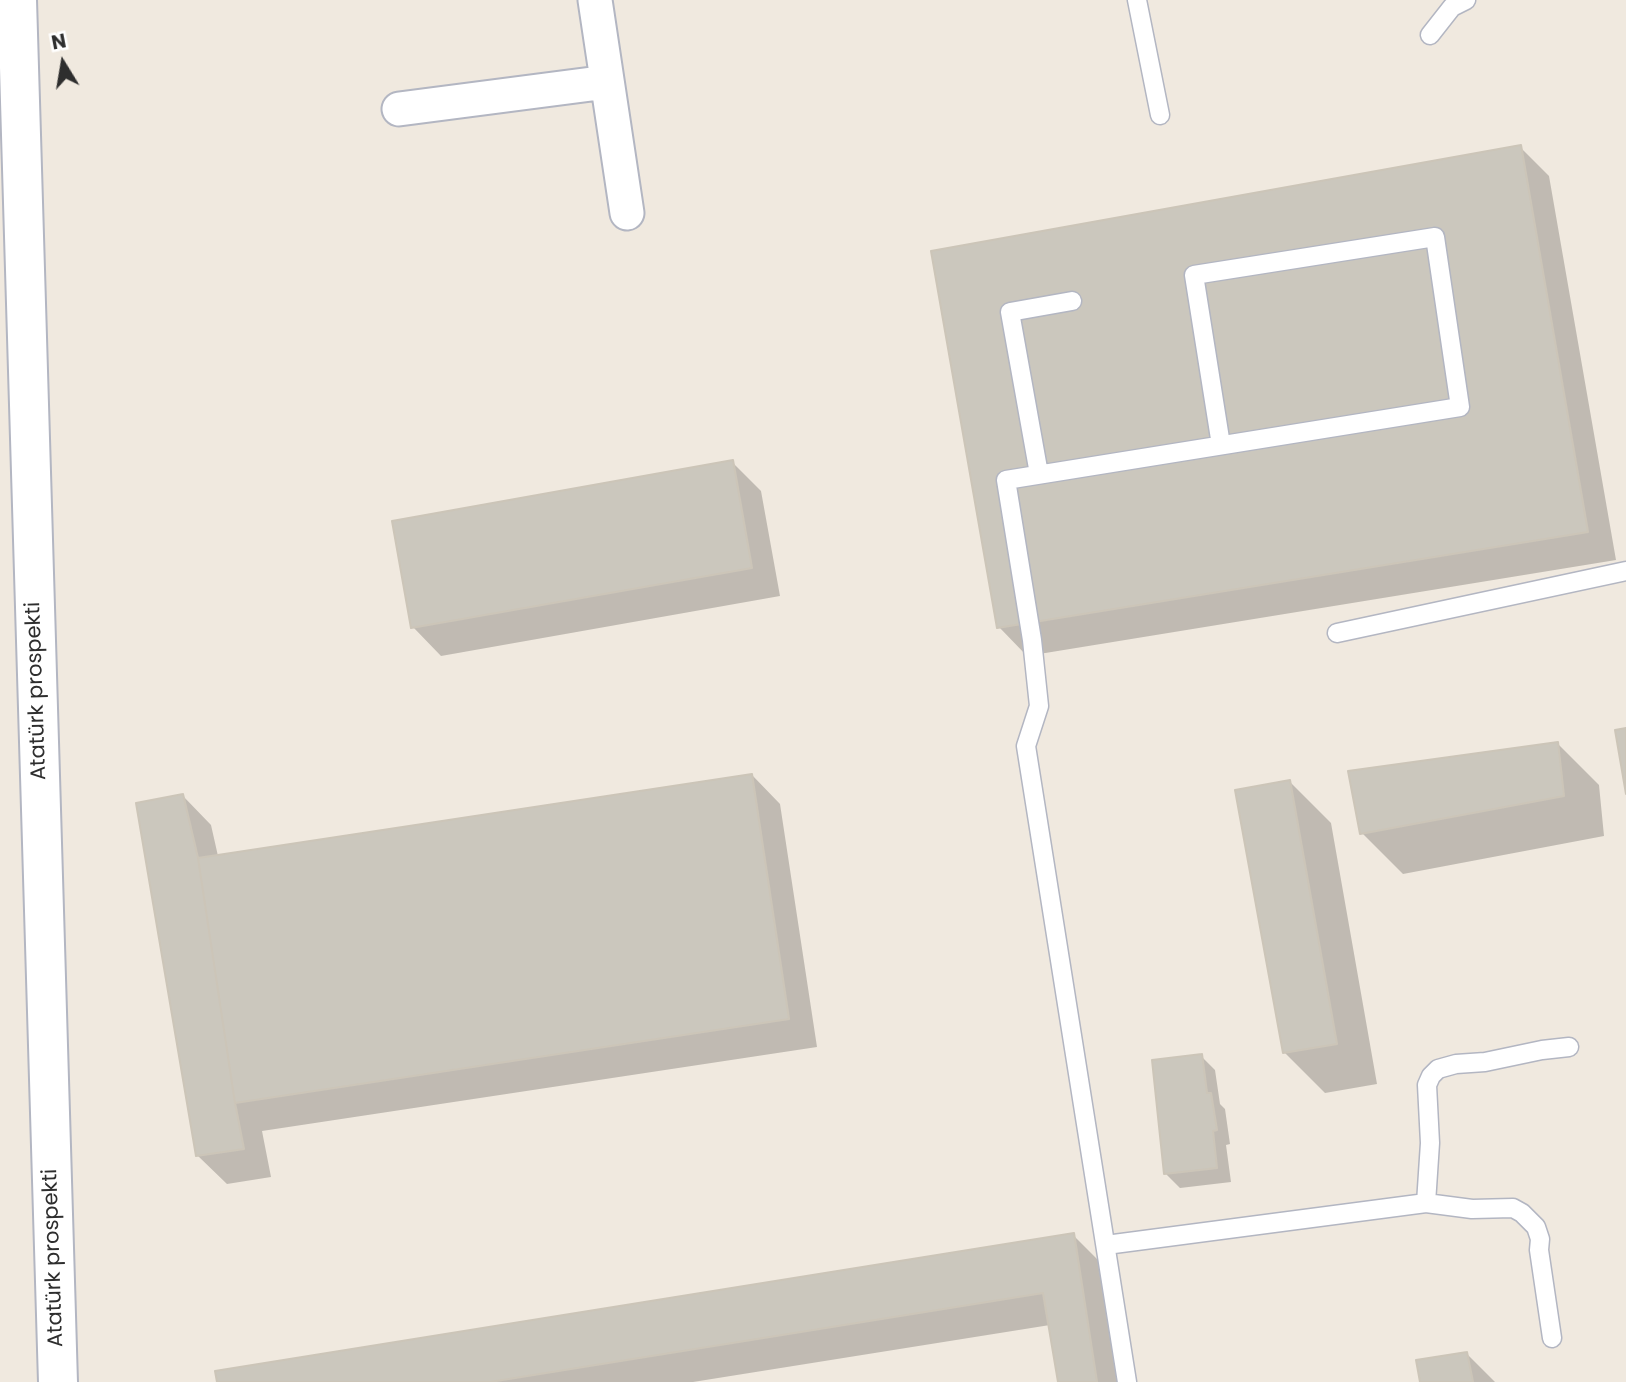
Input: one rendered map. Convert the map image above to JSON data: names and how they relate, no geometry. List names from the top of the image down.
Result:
{
  "streets": {
    "main road": ["Atatürk prospekti"]
  },
  "north": "top"
}
